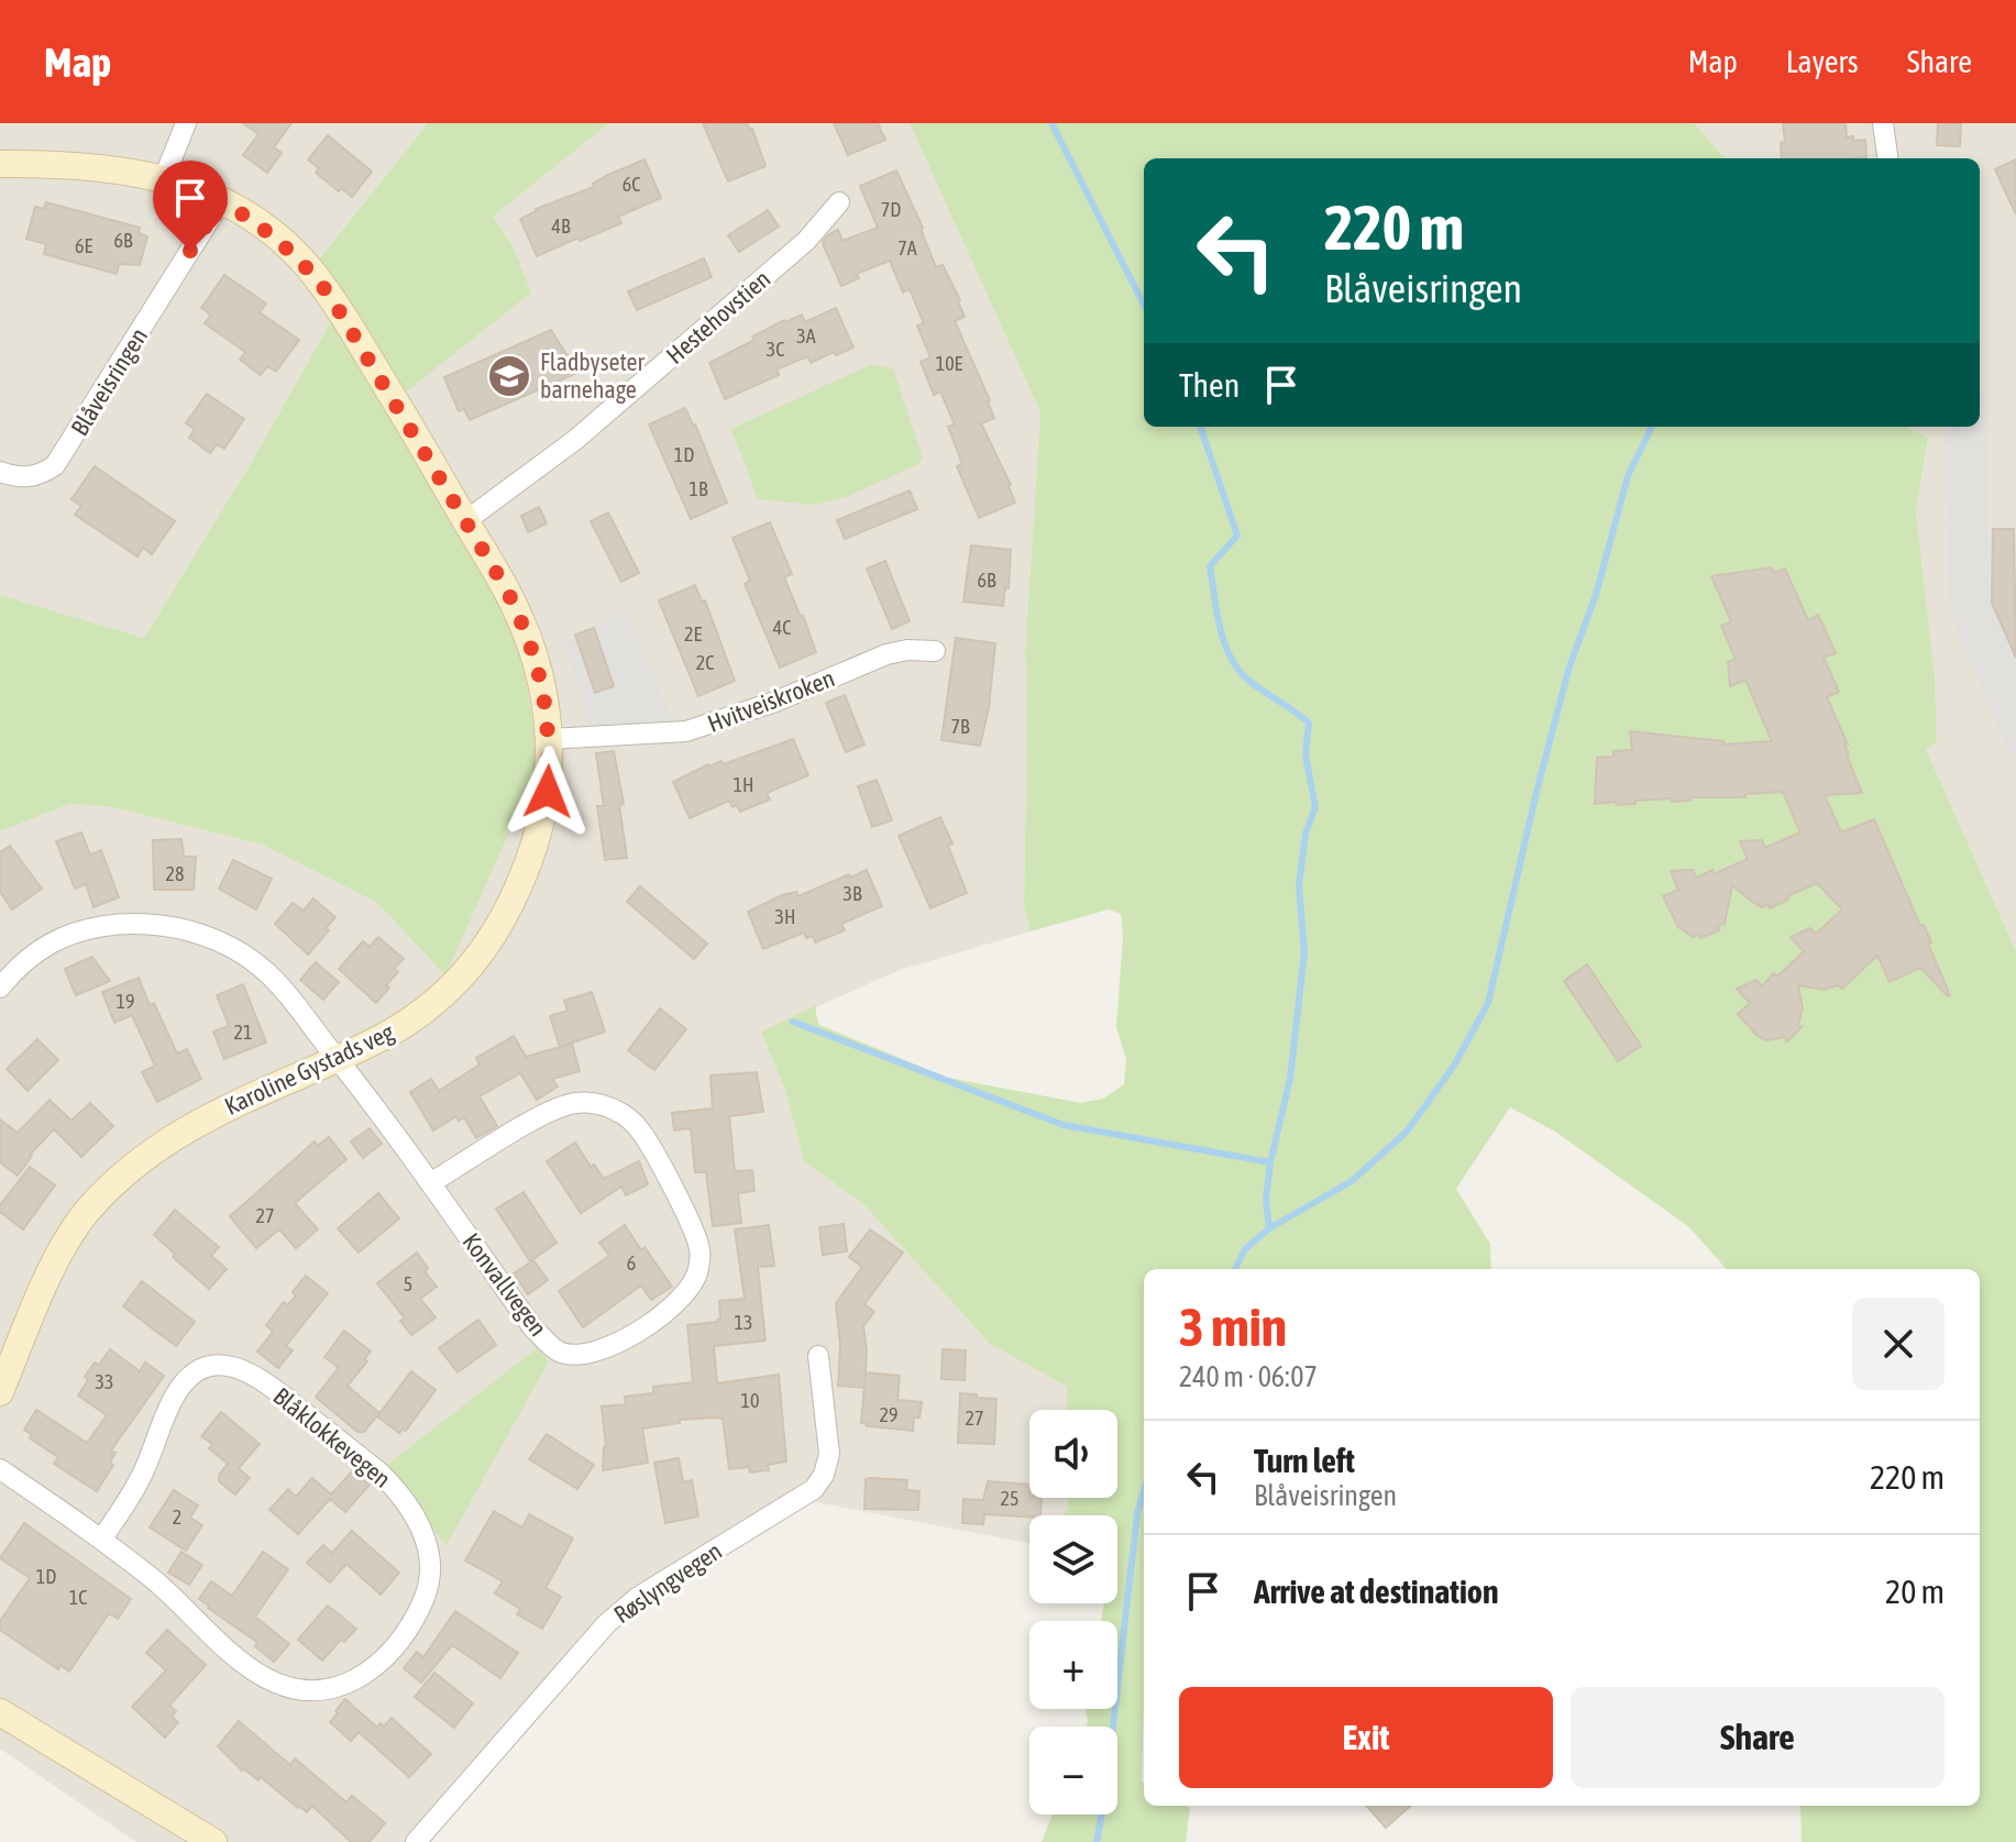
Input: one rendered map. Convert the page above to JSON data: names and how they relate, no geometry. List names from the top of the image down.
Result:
{
  "streets": {
    "street": [
      "Hestehovstien",
      "Blåveisringen",
      "Hvitveiskroken",
      "Karoline Gystads veg",
      "Konvallvegen",
      "Blåklokkevegen",
      "Røslyngvegen"
    ]
  },
  "crossings": [
    ["Hestehovstien", "Karoline Gystads veg"],
    ["Blåveisringen", "Karoline Gystads veg"],
    ["Hvitveiskroken", "Karoline Gystads veg"],
    ["Karoline Gystads veg", "Konvallvegen"]
  ],
  "places": {
    "school or university": ["Fladbyseter barnehage"]
  },
  "house_numbers": [
    "6C",
    "7D",
    "4B",
    "6B",
    "6E",
    "7A",
    "3A",
    "3C",
    "10E",
    "1D",
    "1B",
    "6B",
    "4C",
    "2E",
    "2C",
    "7B",
    "1H",
    "28",
    "3B",
    "3H",
    "19",
    "21",
    "27",
    "6",
    "5",
    "13",
    "33",
    "10",
    "29",
    "27",
    "25",
    "2",
    "1D",
    "1C"
  ],
  "page": {
    "header": "Map",
    "nav": ["Map", "Layers", "Share"],
    "turn": ["220 m", "Blåveisringen"],
    "then": "Then",
    "heading": ["3 min", "240 m · 06:07"],
    "map_buttons": ["+", "−"],
    "list": [
      {
        "name": "Turn left",
        "note": "Blåveisringen",
        "value": "220 m"
      },
      {
        "name": "Arrive at destination",
        "value": "20 m"
      }
    ],
    "buttons": ["Exit", "Share"]
  }
}
